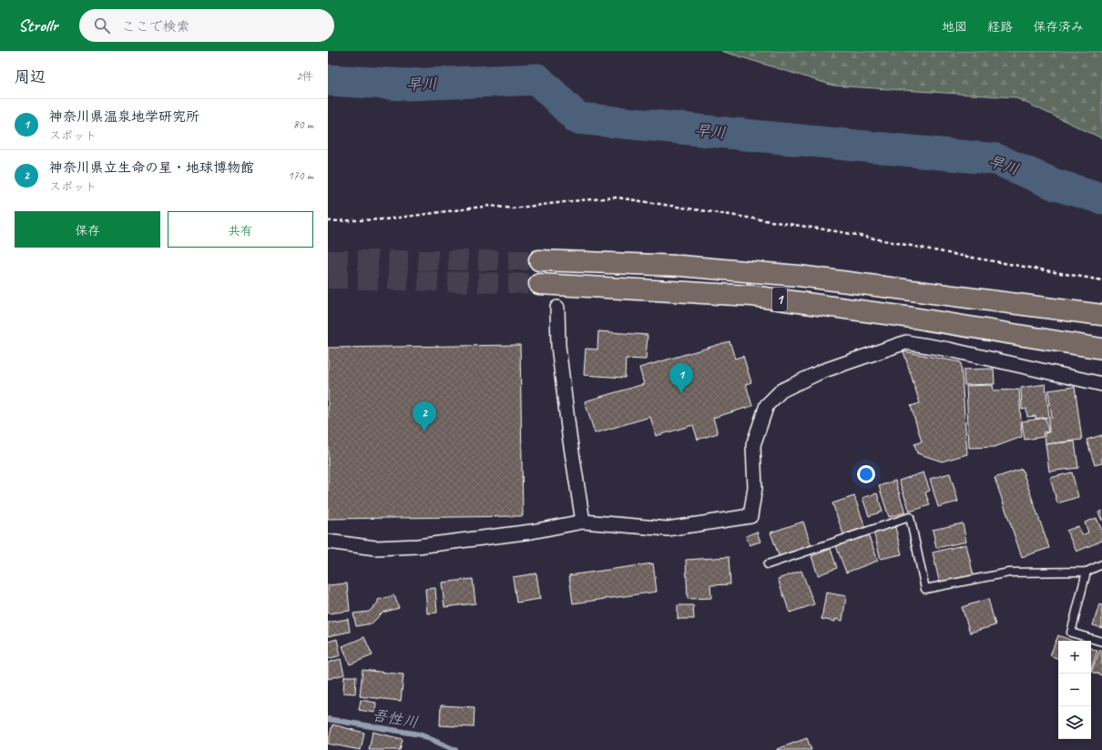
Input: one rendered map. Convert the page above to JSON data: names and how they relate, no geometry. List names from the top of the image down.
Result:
{
  "streets": {
    "highway": ["1"]
  },
  "water": ["早川", "吾性川"],
  "page": {
    "header": "Strollr",
    "search": "ここで検索",
    "nav": ["地図", "経路", "保存済み"],
    "heading": ["周辺", "2件"],
    "list": [
      {
        "mark": "1",
        "name": "神奈川県温泉地学研究所",
        "note": "スポット",
        "value": "80 m"
      },
      {
        "mark": "2",
        "name": "神奈川県立生命の星・地球博物館",
        "note": "スポット",
        "value": "170 m"
      }
    ],
    "buttons": ["保存", "共有"],
    "pins": ["1", "2"],
    "map_buttons": ["+", "−"]
  }
}
